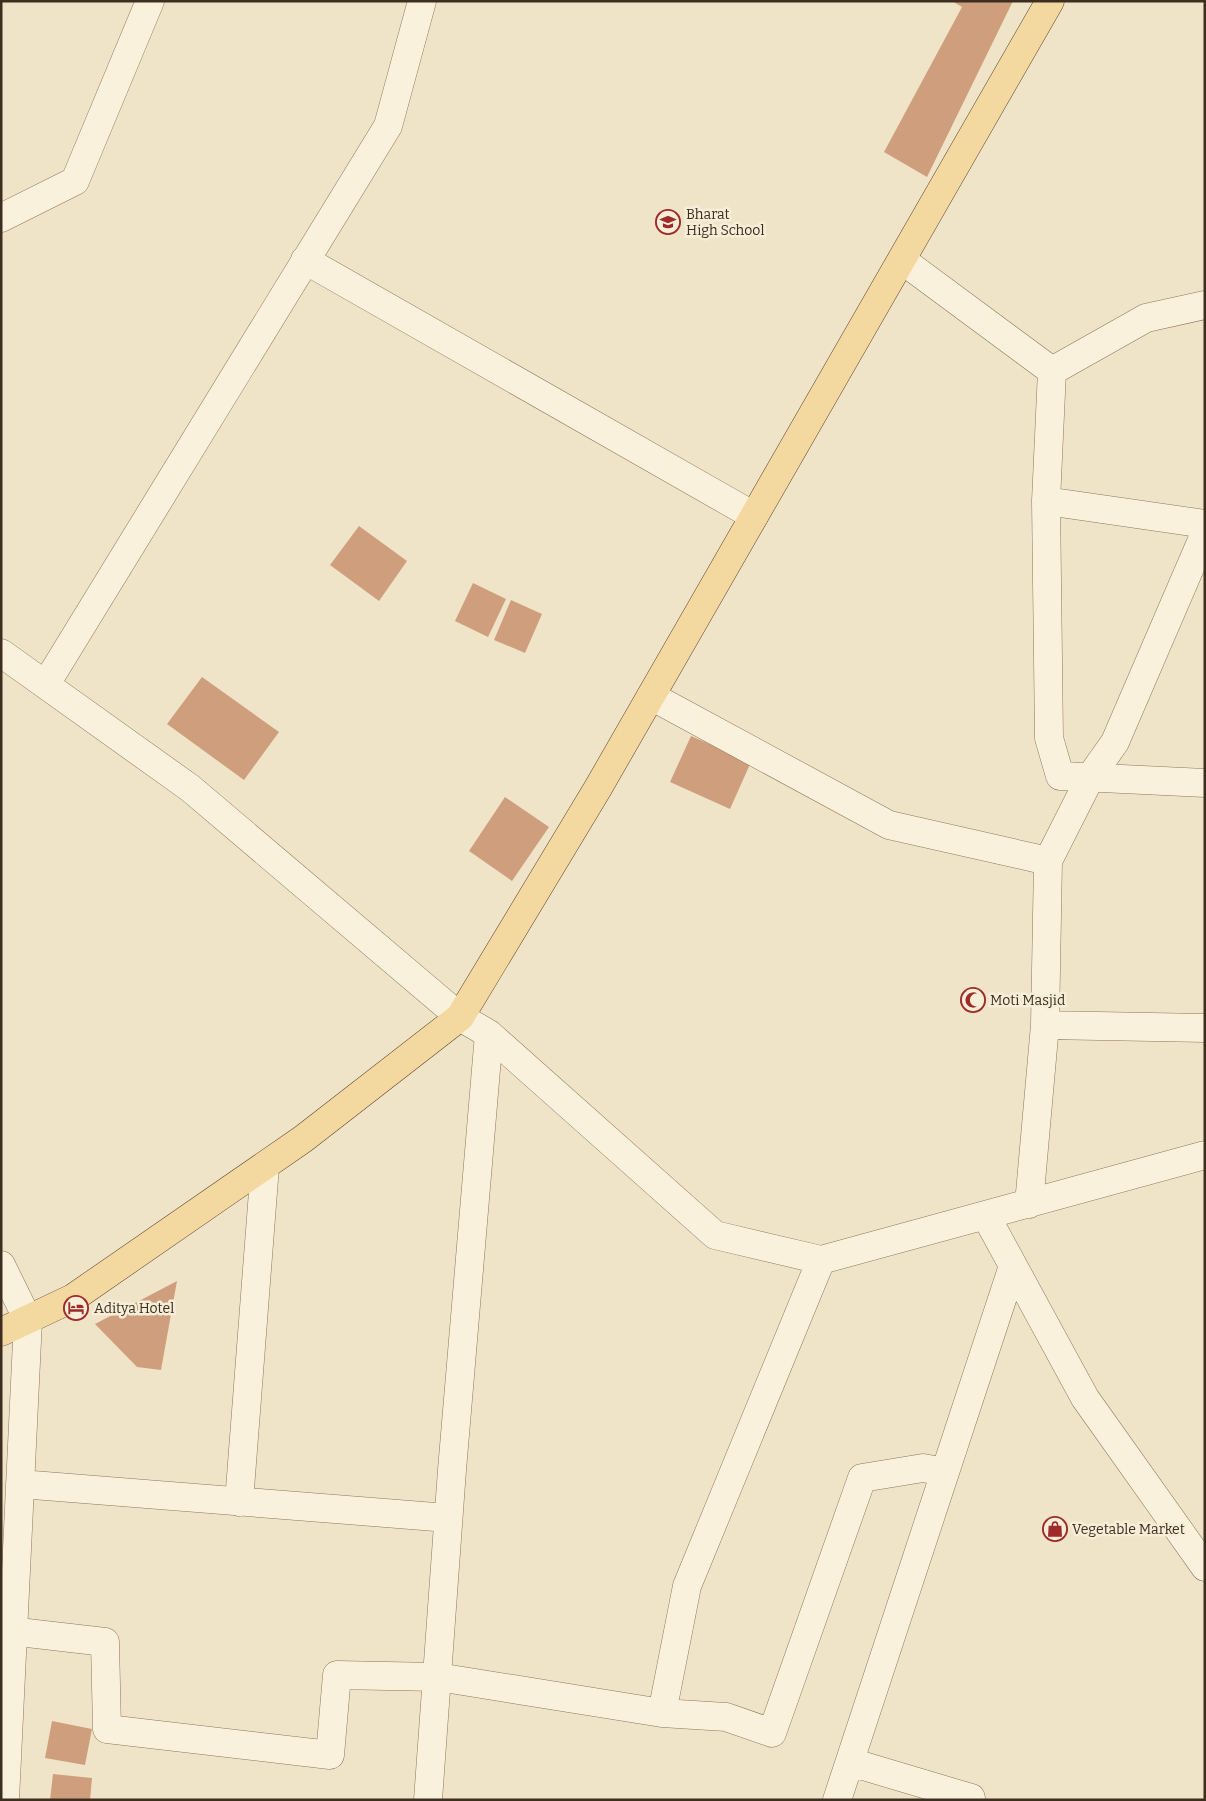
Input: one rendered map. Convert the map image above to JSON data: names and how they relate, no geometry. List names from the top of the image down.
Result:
{
  "places": {
    "school or university": ["Bharat High School"],
    "mosque": ["Moti Masjid"],
    "hotel": ["Aditya Hotel"],
    "shop": ["Vegetable Market"]
  }
}
